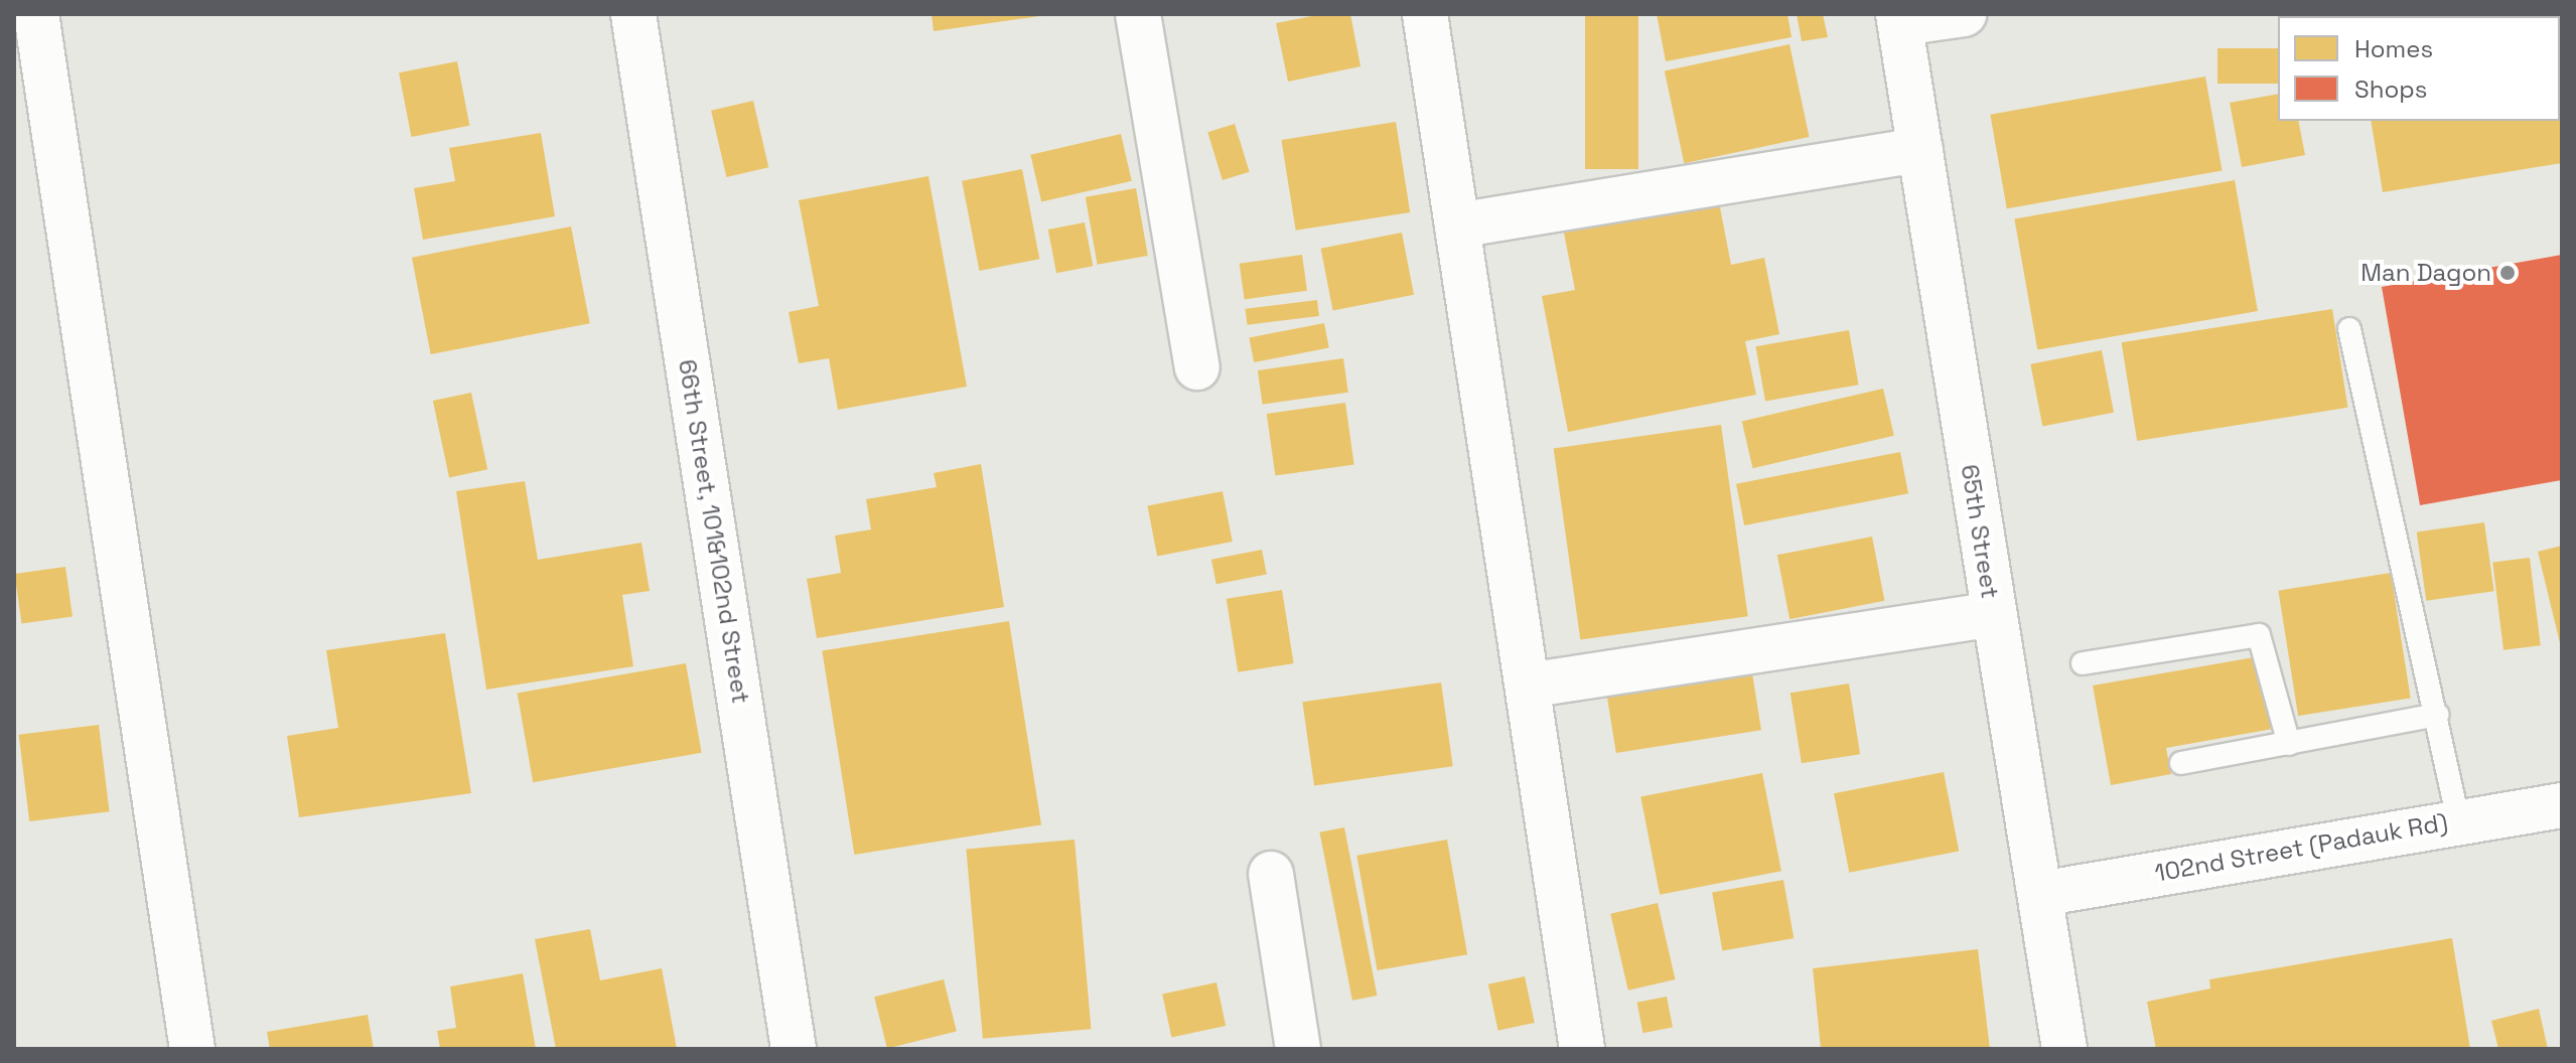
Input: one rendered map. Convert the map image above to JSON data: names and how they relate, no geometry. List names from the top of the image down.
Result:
{
  "streets": {
    "street": ["66th Street, 101&102nd Street", "65th Street", "102nd Street (Padauk Rd)"]
  },
  "crossings": [
    ["65th Street", "102nd Street (Padauk Rd)"]
  ],
  "places": ["Man Dagon"],
  "legend": ["Homes", "Shops"]
}
